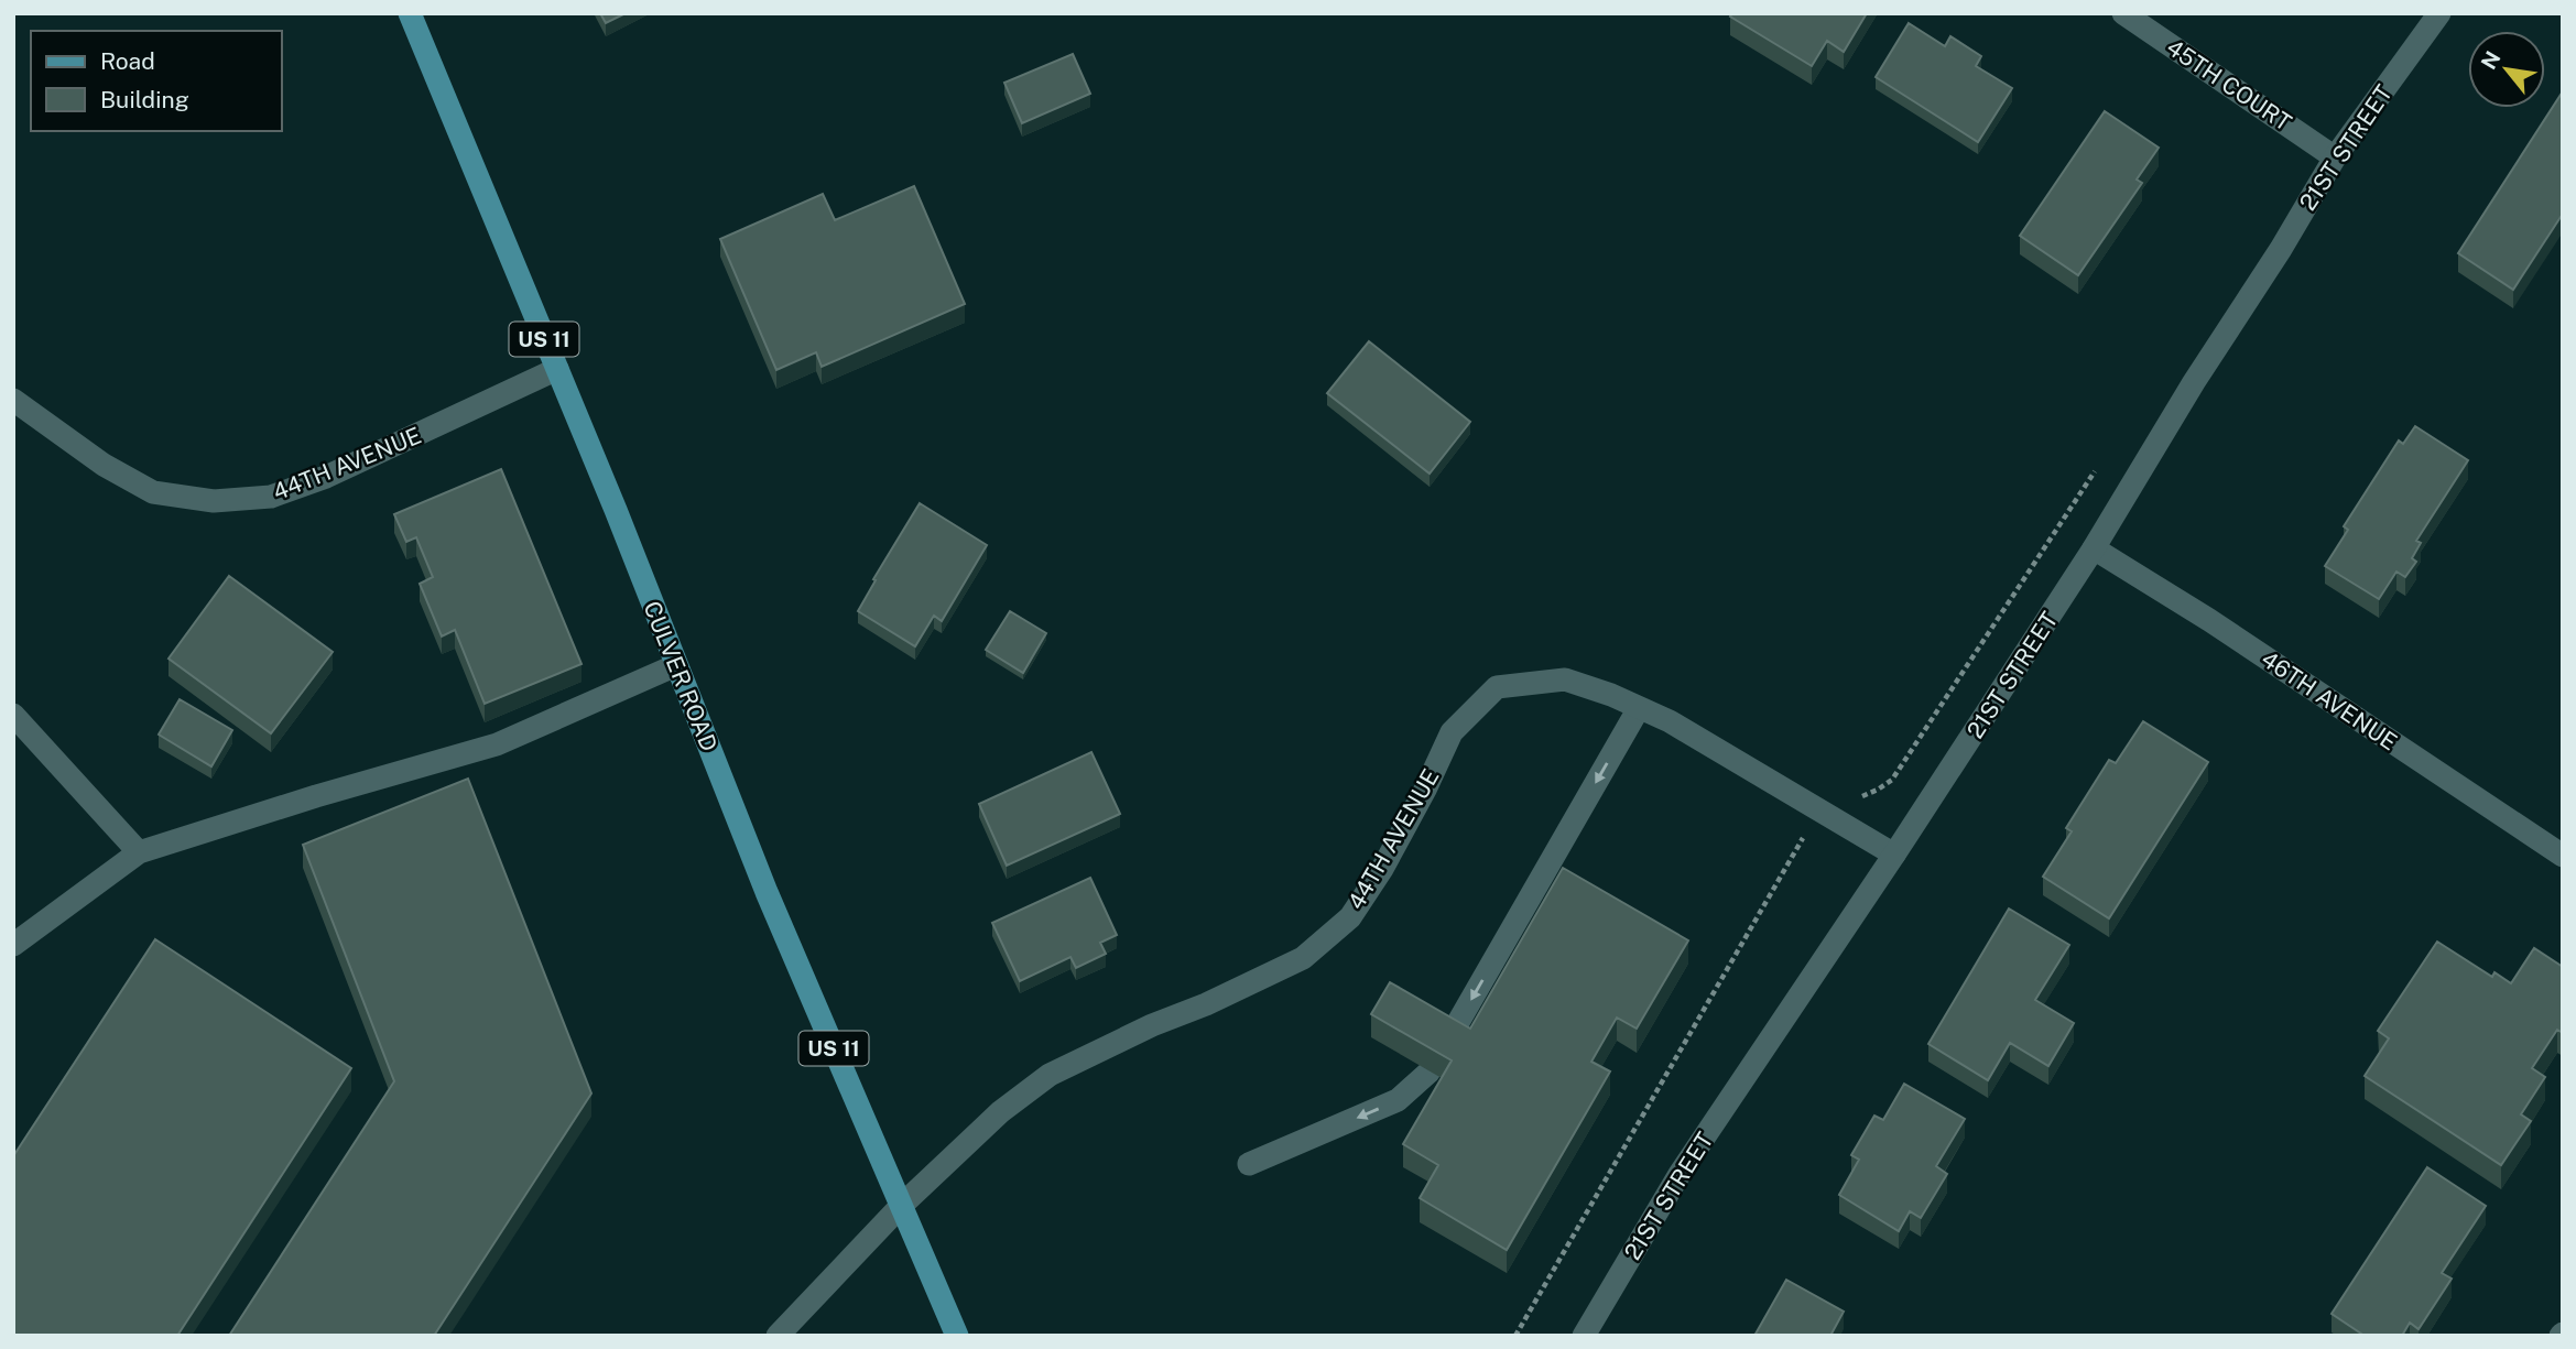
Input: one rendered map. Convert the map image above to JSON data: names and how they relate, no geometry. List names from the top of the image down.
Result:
{
  "streets": {
    "main road": ["US 11", "CULVER ROAD"],
    "street": [
      "45TH COURT",
      "21ST STREET",
      "44TH AVENUE",
      "46TH AVENUE"
    ]
  },
  "crossings": [
    ["45TH COURT", "21ST STREET"],
    ["21ST STREET", "44TH AVENUE"],
    ["21ST STREET", "46TH AVENUE"],
    ["44TH AVENUE", "CULVER ROAD"]
  ],
  "legend": ["Road", "Building"],
  "north": "top left"
}
